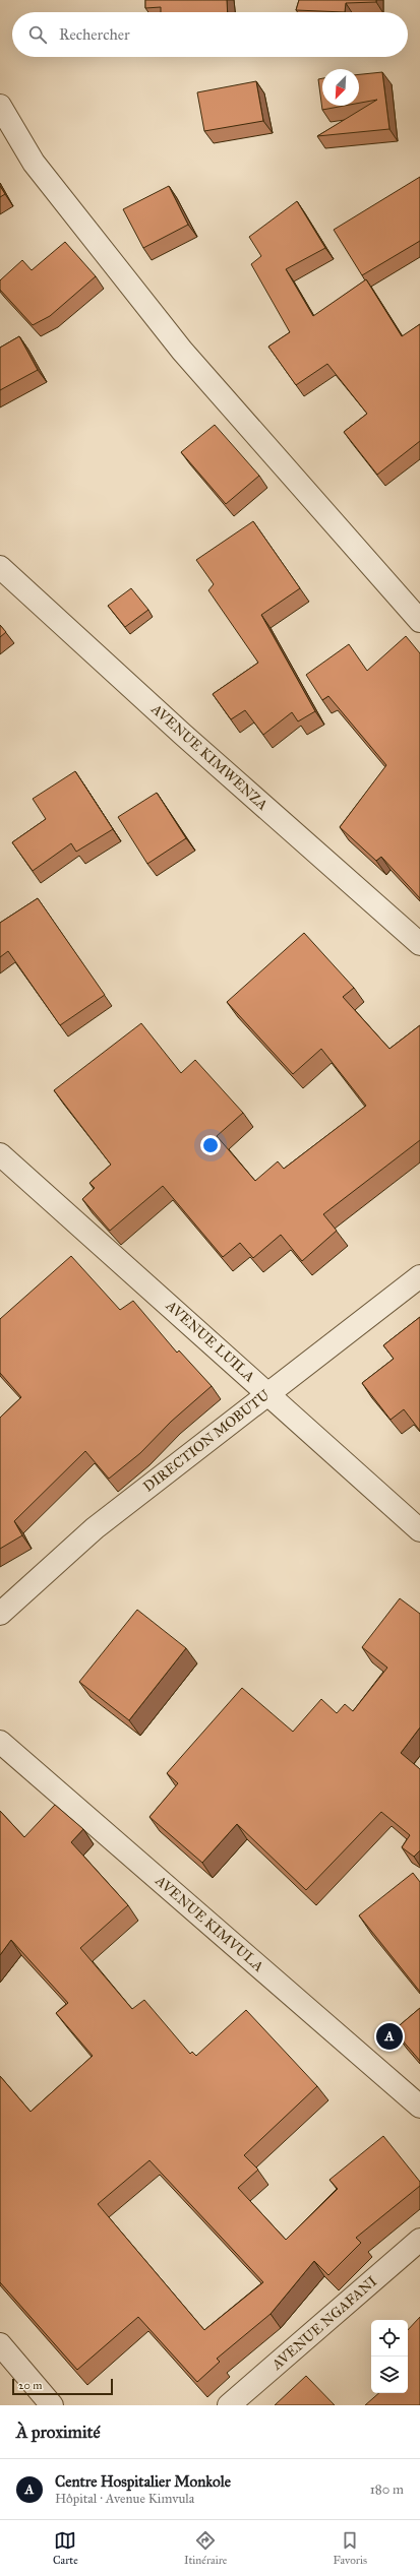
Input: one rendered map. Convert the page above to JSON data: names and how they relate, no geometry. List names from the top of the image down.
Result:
{
  "streets": {
    "street": [
      "AVENUE KIMWENZA",
      "AVENUE LUILA",
      "DIRECTION MOBUTU",
      "AVENUE KIMVULA",
      "AVENUE NGAFANI"
    ]
  },
  "crossings": [
    ["AVENUE LUILA", "DIRECTION MOBUTU"]
  ],
  "scale_bar": "20 m",
  "north": "bottom left",
  "page": {
    "search": "Rechercher",
    "pins": "A",
    "scale": "20 m",
    "heading": "À proximité",
    "list": [
      {
        "mark": "A",
        "name": "Centre Hospitalier Monkole",
        "note": "Hôpital · Avenue Kimvula",
        "value": "180 m"
      }
    ],
    "nav": ["Carte", "Itinéraire", "Favoris"]
  }
}
